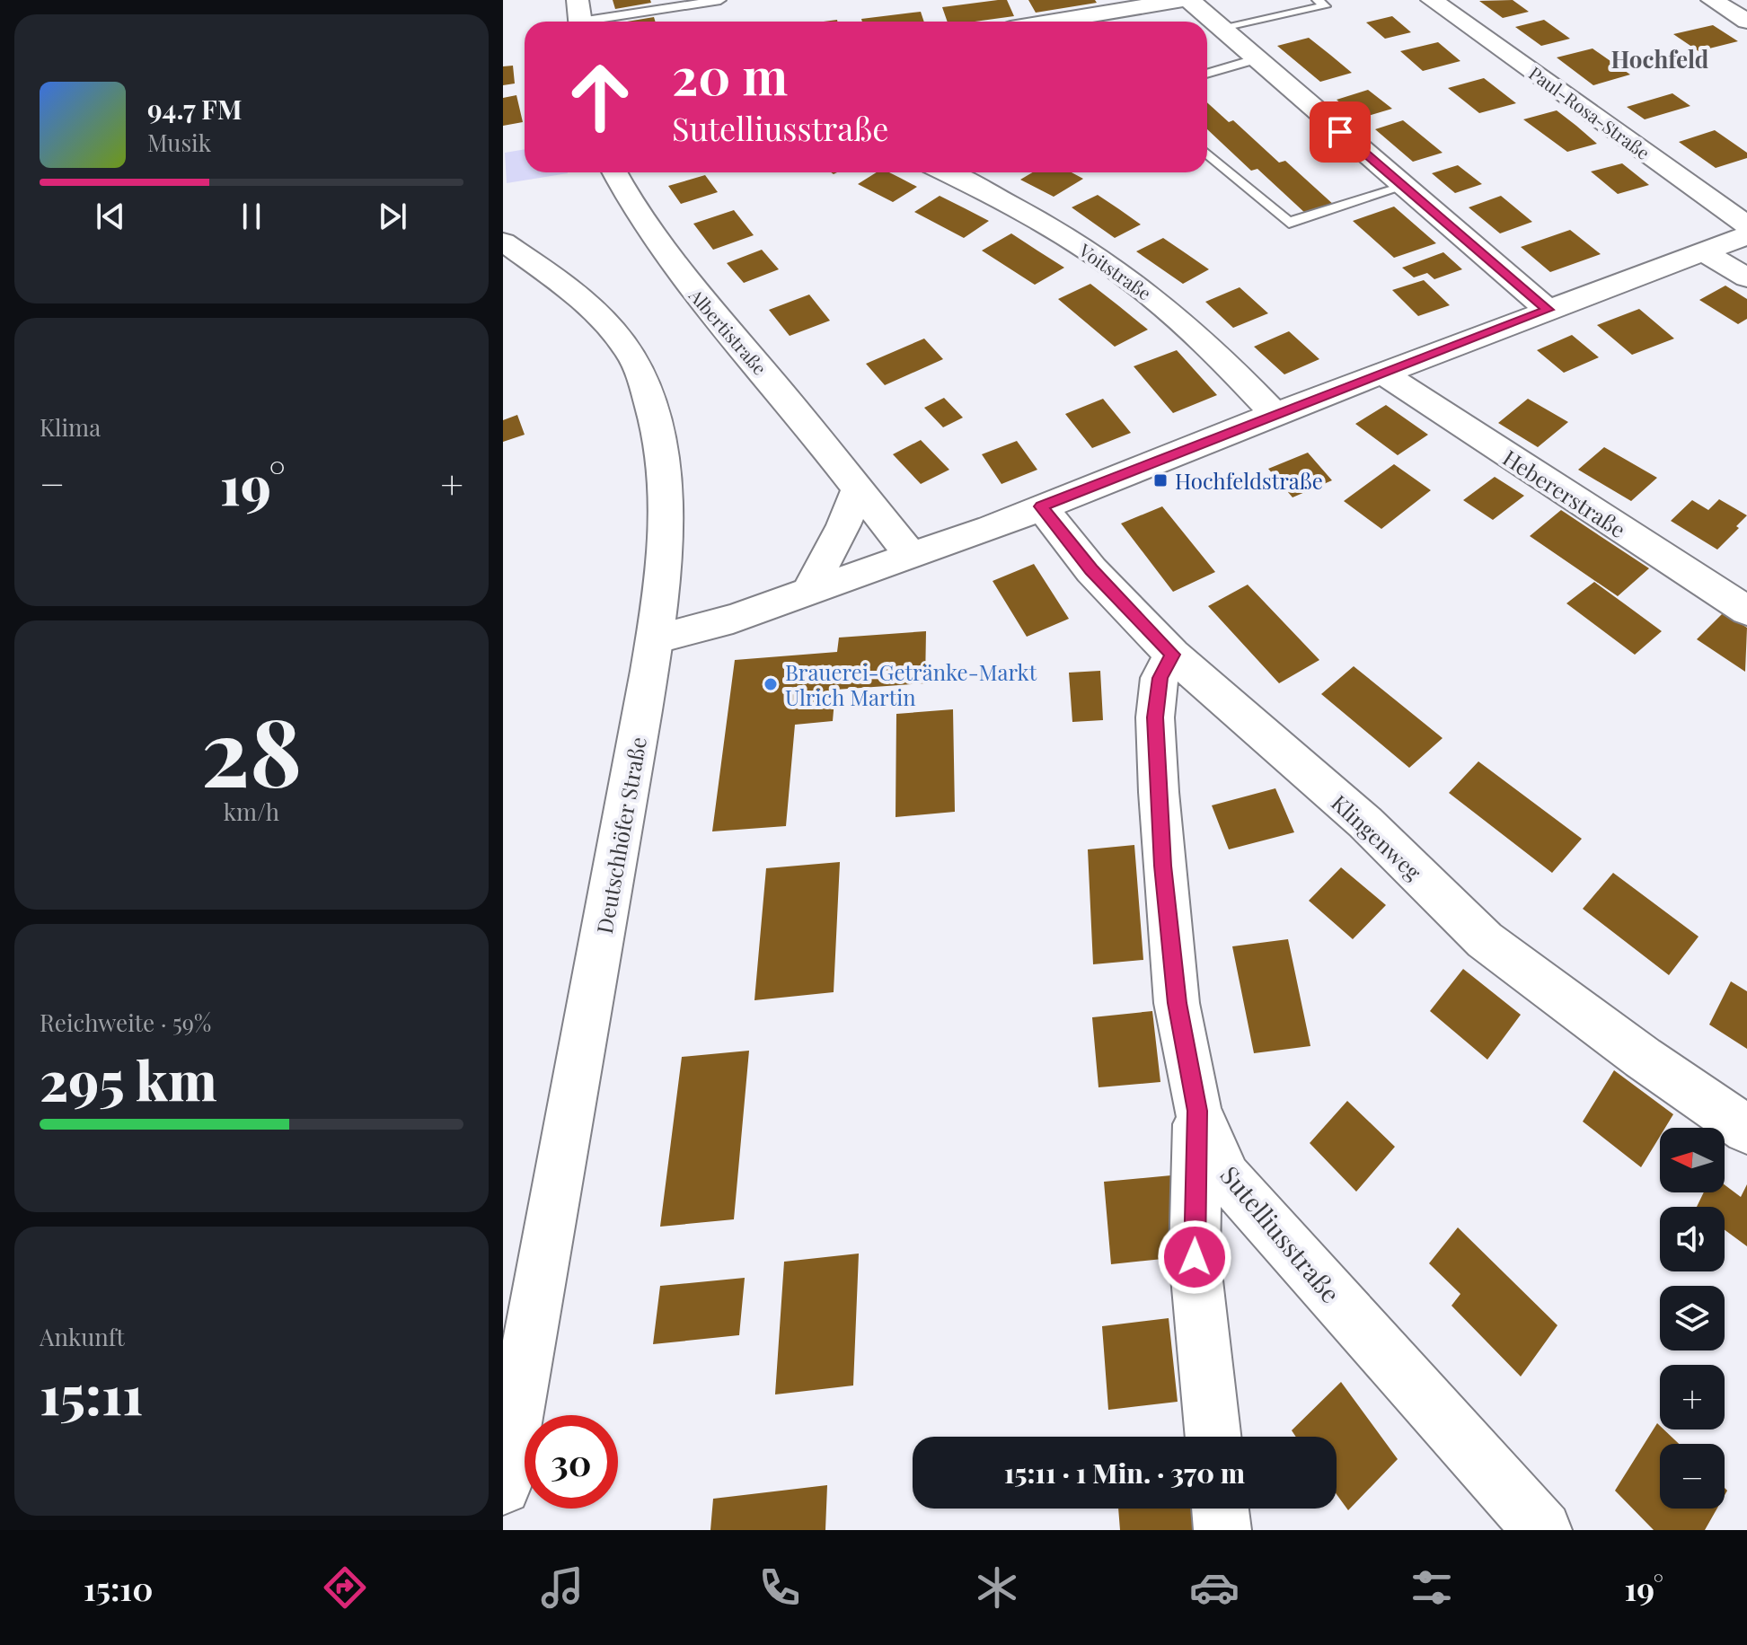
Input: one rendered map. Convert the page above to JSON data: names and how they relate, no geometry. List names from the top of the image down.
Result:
{
  "streets": {
    "street": [
      "Paul-Rosa-Straße",
      "Voitstraße",
      "Albertistraße",
      "Hebererstraße",
      "Deutschhöfer Straße",
      "Klingenweg",
      "Sutelliusstraße"
    ]
  },
  "crossings": [
    ["Klingenweg", "Sutelliusstraße"]
  ],
  "districts": ["Hochfeld"],
  "places": {
    "transit": ["Hochfeldstraße"],
    "other": ["Brauerei-Getränke-Markt Ulrich Martin"]
  },
  "north": "left",
  "page": {
    "turn": ["20 m", "Sutelliusstraße"],
    "song": ["94.7 FM", "Musik"],
    "tile": [
      "Klima",
      ["28", "km/h"],
      ["Reichweite · 59%", "295 km"],
      ["Ankunft", "15:11"]
    ],
    "heat": ["−", "19°", "+"],
    "map_buttons": ["+", "−"],
    "limit": "30",
    "trip": "15:11 · 1 Min. · 370 m",
    "tabs": ["15:10", "19°"]
  }
}
